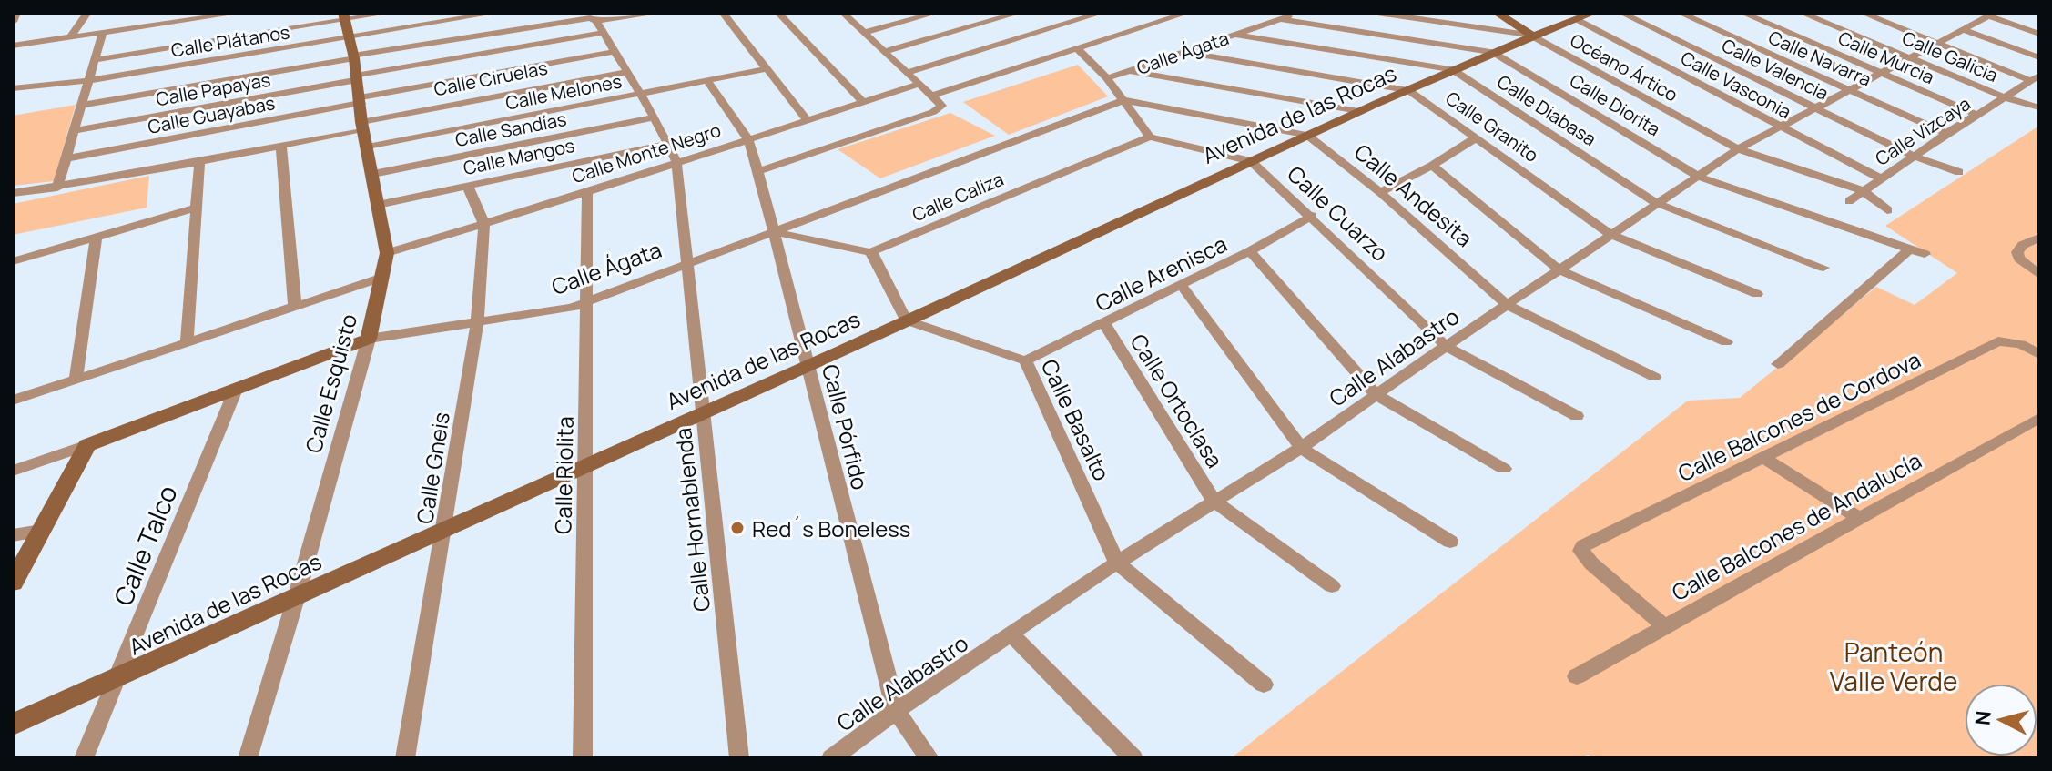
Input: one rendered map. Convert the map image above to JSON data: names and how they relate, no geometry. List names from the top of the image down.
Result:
{
  "streets": {
    "street": [
      "Calle Plátanos",
      "Calle Ágata",
      "Calle Galicia",
      "Calle Murcia",
      "Calle Navarra",
      "Océano Ártico",
      "Calle Valencia",
      "Calle Ciruelas",
      "Calle Vasconia",
      "Calle Papayas",
      "Calle Melones",
      "Calle Diorita",
      "Calle Diabasa",
      "Avenida de las Rocas",
      "Calle Guayabas",
      "Calle Granito",
      "Calle Sandías",
      "Calle Vizcaya",
      "Calle Monte Negro",
      "Calle Mangos",
      "Calle Andesita",
      "Calle Caliza",
      "Calle Cuarzo",
      "Calle Arenisca",
      "Calle Alabastro",
      "Calle Esquisto",
      "Calle Ortoclasa",
      "Calle Balcones de Cordova",
      "Calle Basalto",
      "Calle Pórfido",
      "Calle Gneis",
      "Calle Riolita",
      "Calle Hornablenda",
      "Calle Balcones de Andalucía",
      "Calle Talco"
    ]
  },
  "crossings": [
    ["Calle Plátanos", "Calle Esquisto"],
    ["Calle Ágata", "Calle Diorita"],
    ["Calle Ágata", "Calle Diabasa"],
    ["Calle Ágata", "Calle Granito"],
    ["Calle Ágata", "Calle Andesita"],
    ["Calle Ágata", "Calle Esquisto"],
    ["Calle Ágata", "Calle Pórfido"],
    ["Calle Ágata", "Calle Gneis"],
    ["Calle Ágata", "Calle Riolita"],
    ["Calle Ágata", "Calle Hornablenda"],
    ["Calle Ágata", "Calle Talco"],
    ["Calle Galicia", "Calle Vizcaya"],
    ["Calle Galicia", "Calle Alabastro"],
    ["Calle Murcia", "Calle Vizcaya"],
    ["Calle Murcia", "Calle Alabastro"],
    ["Calle Navarra", "Calle Vizcaya"],
    ["Calle Navarra", "Calle Alabastro"],
    ["Océano Ártico", "Avenida de las Rocas"],
    ["Océano Ártico", "Calle Vizcaya"],
    ["Océano Ártico", "Calle Alabastro"],
    ["Calle Valencia", "Calle Vizcaya"],
    ["Calle Valencia", "Calle Alabastro"],
    ["Calle Ciruelas", "Calle Esquisto"],
    ["Calle Ciruelas", "Calle Hornablenda"],
    ["Calle Vasconia", "Avenida de las Rocas"],
    ["Calle Vasconia", "Calle Vizcaya"],
    ["Calle Vasconia", "Calle Alabastro"],
    ["Calle Papayas", "Calle Esquisto"],
    ["Calle Papayas", "Calle Hornablenda"],
    ["Calle Melones", "Calle Esquisto"],
    ["Calle Melones", "Calle Pórfido"],
    ["Calle Melones", "Calle Hornablenda"],
    ["Calle Diorita", "Avenida de las Rocas"],
    ["Calle Diorita", "Calle Alabastro"],
    ["Calle Diabasa", "Avenida de las Rocas"],
    ["Calle Diabasa", "Calle Alabastro"],
    ["Avenida de las Rocas", "Calle Granito"],
    ["Avenida de las Rocas", "Calle Andesita"],
    ["Avenida de las Rocas", "Calle Cuarzo"],
    ["Avenida de las Rocas", "Calle Esquisto"],
    ["Avenida de las Rocas", "Calle Basalto"],
    ["Avenida de las Rocas", "Calle Pórfido"],
    ["Avenida de las Rocas", "Calle Gneis"],
    ["Avenida de las Rocas", "Calle Riolita"],
    ["Avenida de las Rocas", "Calle Hornablenda"],
    ["Avenida de las Rocas", "Calle Talco"],
    ["Calle Guayabas", "Calle Esquisto"],
    ["Calle Guayabas", "Calle Hornablenda"],
    ["Calle Granito", "Calle Alabastro"],
    ["Calle Sandías", "Calle Esquisto"],
    ["Calle Sandías", "Calle Hornablenda"],
    ["Calle Monte Negro", "Calle Esquisto"],
    ["Calle Monte Negro", "Calle Pórfido"],
    ["Calle Monte Negro", "Calle Gneis"],
    ["Calle Monte Negro", "Calle Riolita"],
    ["Calle Monte Negro", "Calle Hornablenda"],
    ["Calle Mangos", "Calle Esquisto"],
    ["Calle Mangos", "Calle Gneis"],
    ["Calle Mangos", "Calle Hornablenda"],
    ["Calle Andesita", "Calle Alabastro"],
    ["Calle Caliza", "Calle Cuarzo"],
    ["Calle Cuarzo", "Calle Arenisca"],
    ["Calle Cuarzo", "Calle Alabastro"],
    ["Calle Arenisca", "Calle Ortoclasa"],
    ["Calle Arenisca", "Calle Basalto"],
    ["Calle Alabastro", "Calle Ortoclasa"],
    ["Calle Alabastro", "Calle Basalto"],
    ["Calle Alabastro", "Calle Pórfido"],
    ["Calle Balcones de Cordova", "Calle Balcones de Andalucía"]
  ],
  "parks": ["Panteón Valle Verde"],
  "places": ["Red´s Boneless"],
  "north": "left"
}
